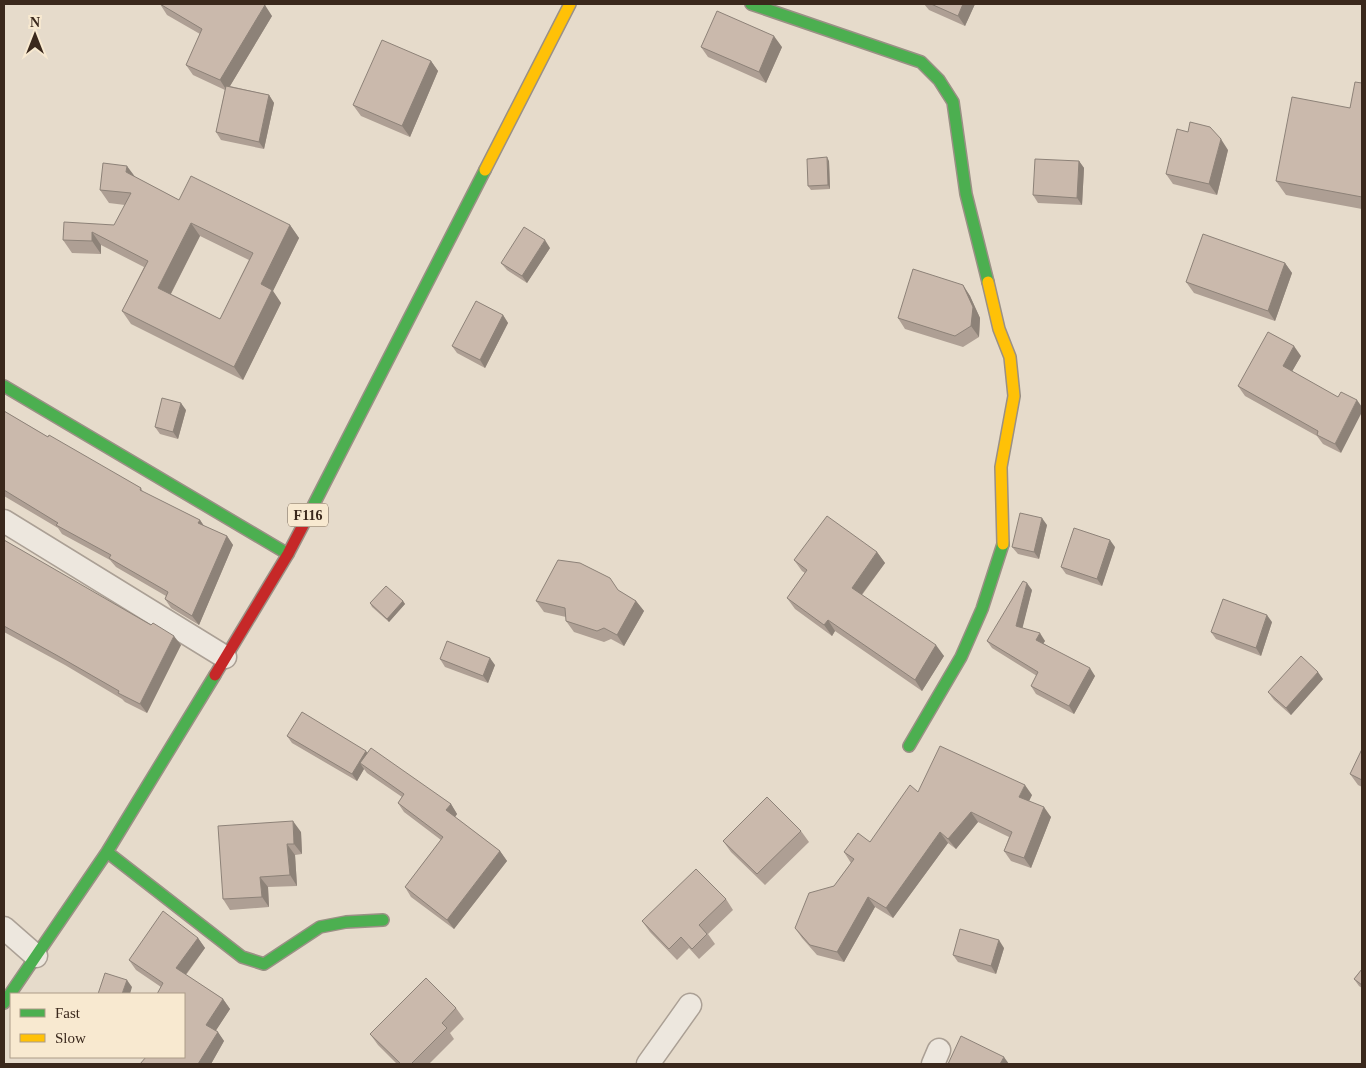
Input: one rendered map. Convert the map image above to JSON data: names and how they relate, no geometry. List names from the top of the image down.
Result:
{
  "streets": {
    "street": ["F116"]
  },
  "legend": ["Fast", "Slow"],
  "north": "top"
}
